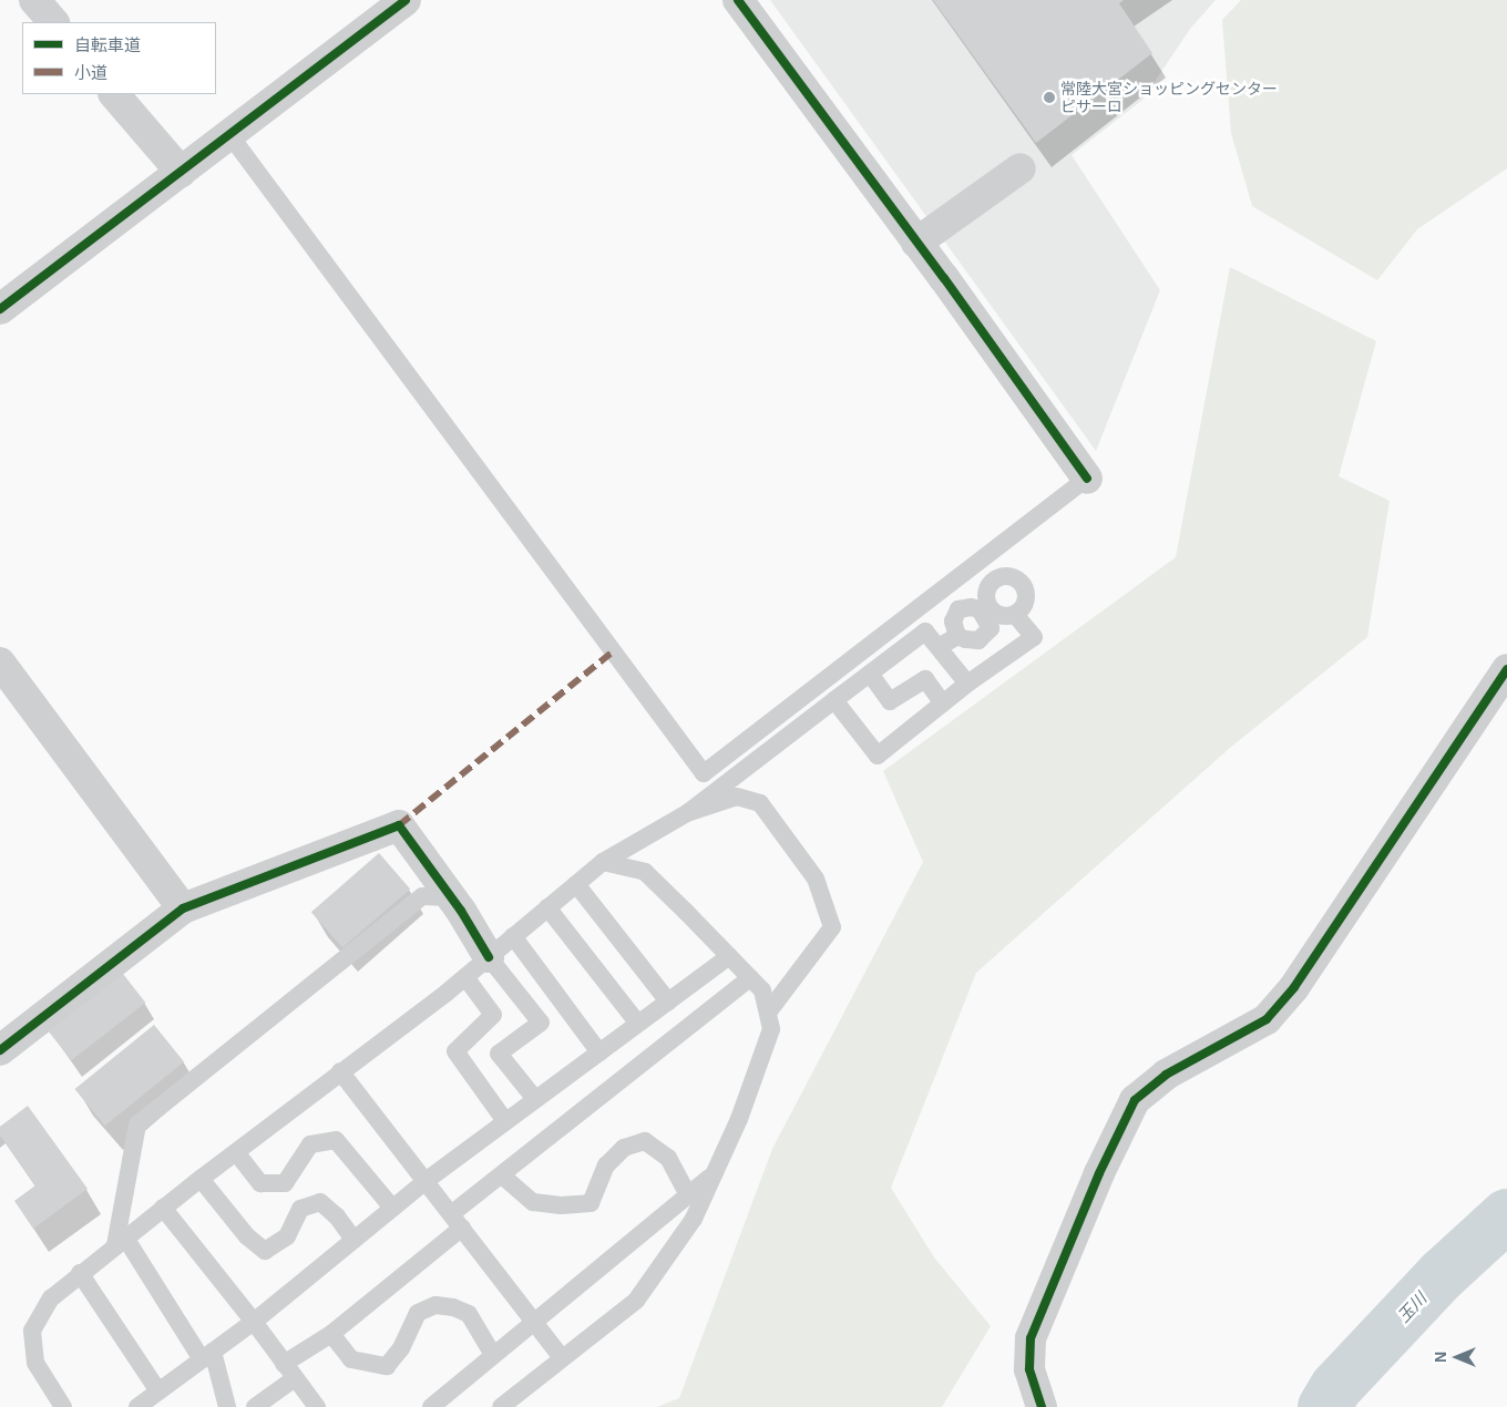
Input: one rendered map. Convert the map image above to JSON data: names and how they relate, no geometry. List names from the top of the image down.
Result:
{
  "water": ["玉川"],
  "places": ["常陸大宮ショッピングセンター ピサーロ"],
  "legend": ["自転車道", "小道"],
  "north": "left"
}
